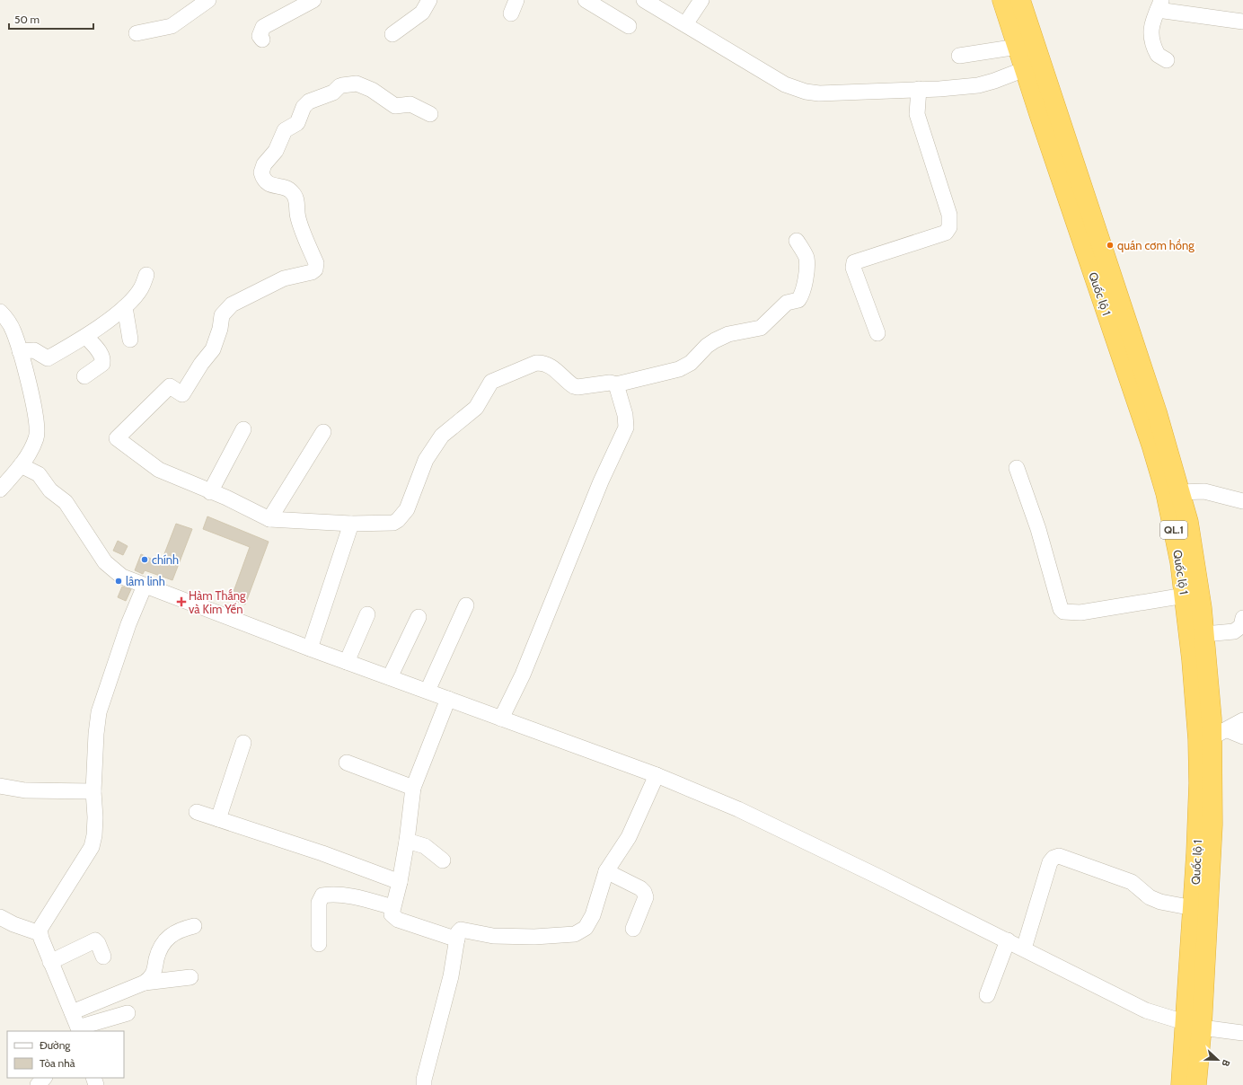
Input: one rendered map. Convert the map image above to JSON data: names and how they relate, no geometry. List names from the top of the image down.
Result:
{
  "streets": {
    "highway": ["Quốc lộ 1", "QL.1"]
  },
  "places": {
    "other": ["quán cơm hồng", "chính", "lâm linh"],
    "health": ["Hàm Thắng và Kim Yến"]
  },
  "legend": ["Đường", "Tòa nhà"],
  "scale_bar": "50 m",
  "north": "right"
}
